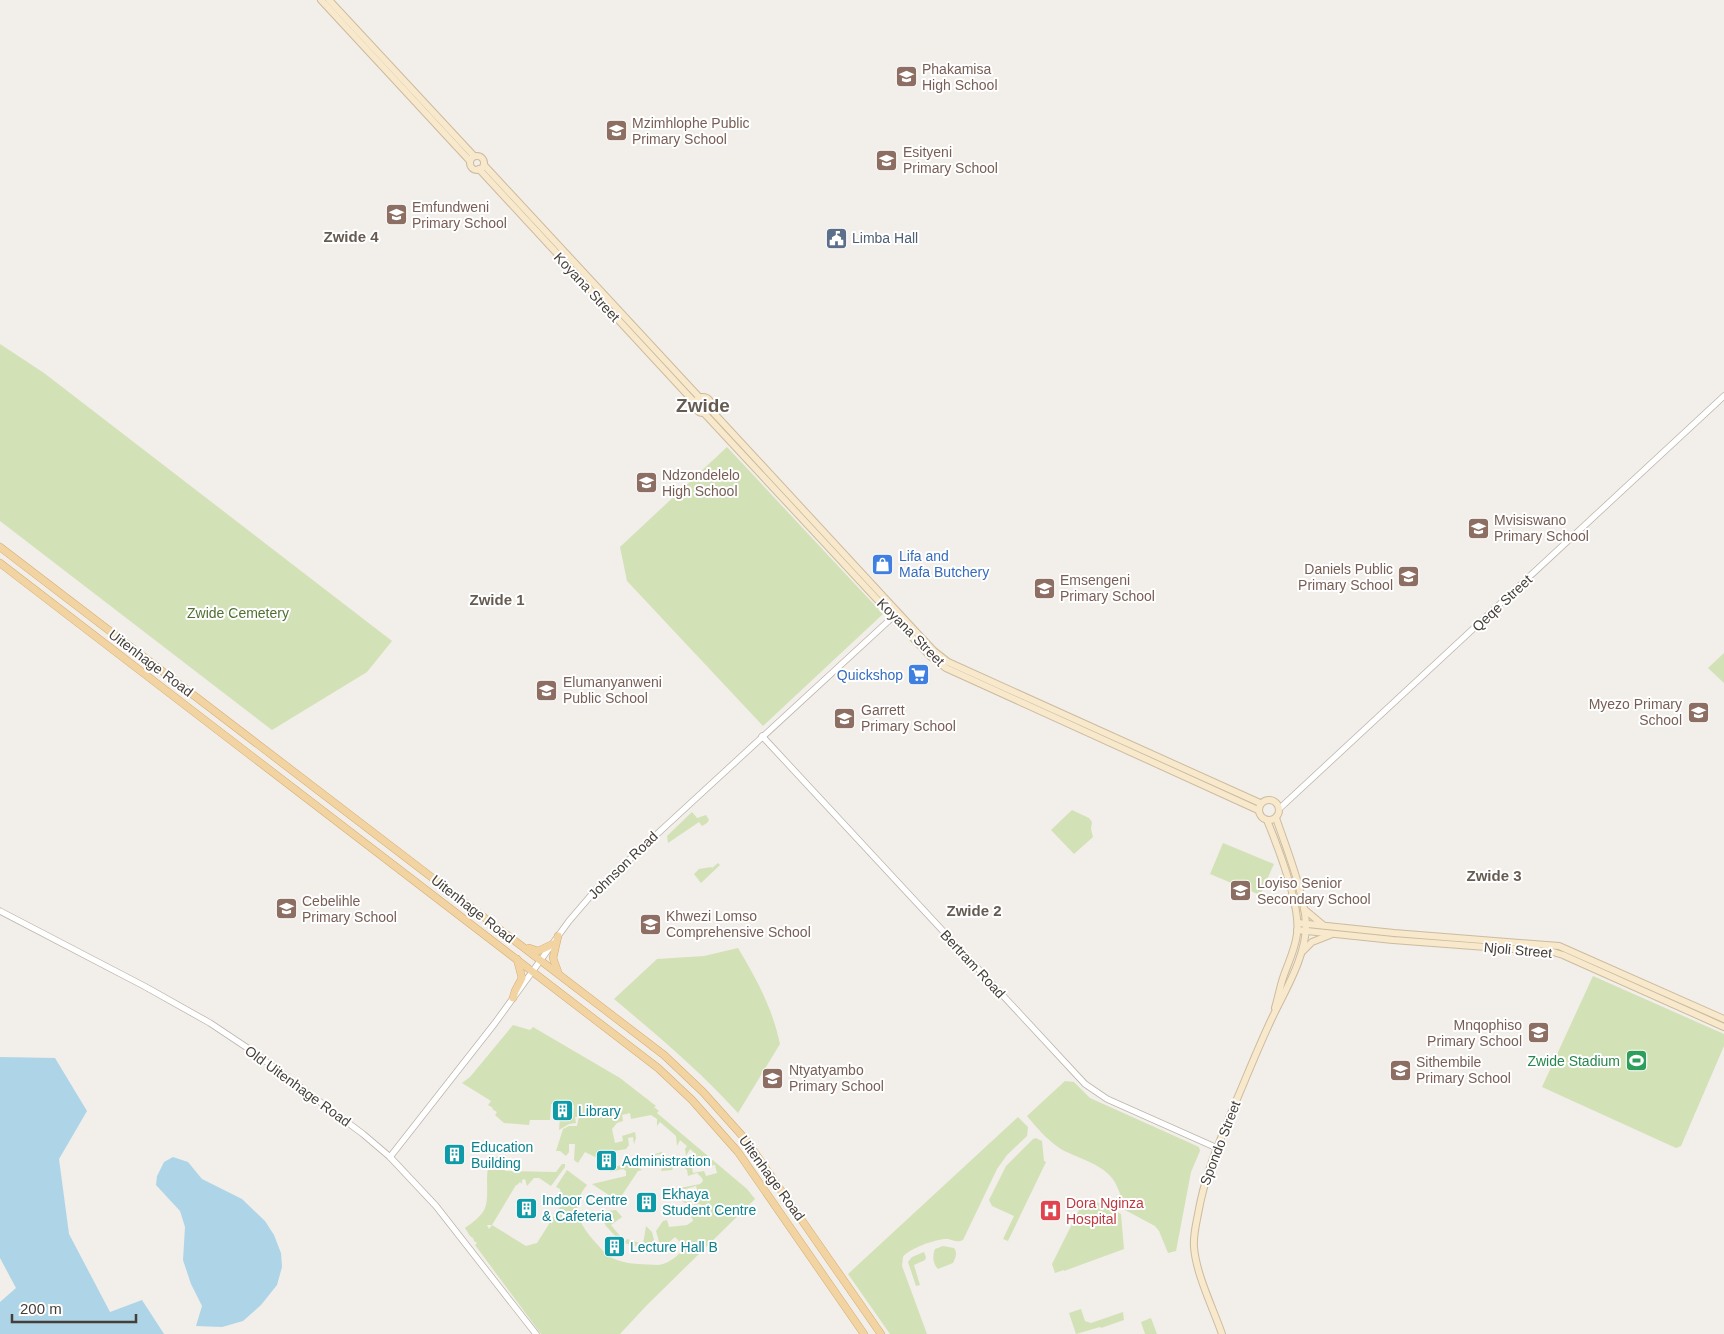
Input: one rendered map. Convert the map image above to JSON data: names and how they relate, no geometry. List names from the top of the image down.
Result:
{
  "streets": {
    "main road": [
      "Koyana Street",
      "Uitenhage Road",
      "Njoli Street",
      "Spondo Street"
    ],
    "street": [
      "Qeqe Street",
      "Johnson Road",
      "Bertram Road",
      "Old Uitenhage Road"
    ]
  },
  "crossings": [
    ["Koyana Street", "Qeqe Street"],
    ["Koyana Street", "Johnson Road"],
    ["Koyana Street", "Spondo Street"],
    ["Qeqe Street", "Spondo Street"],
    ["Uitenhage Road", "Johnson Road"],
    ["Johnson Road", "Bertram Road"],
    ["Johnson Road", "Old Uitenhage Road"],
    ["Njoli Street", "Spondo Street"],
    ["Bertram Road", "Spondo Street"]
  ],
  "districts": [
    "Zwide 4",
    "Zwide",
    "Zwide 1",
    "Zwide 3",
    "Zwide 2"
  ],
  "parks": ["Zwide Cemetery"],
  "places": {
    "school or university": [
      "Phakamisa High School",
      "Mzimhlophe Public Primary School",
      "Esityeni Primary School",
      "Emfundweni Primary School",
      "Ndzondelelo High School",
      "Mvisiswano Primary School",
      "Daniels Public Primary School",
      "Emsengeni Primary School",
      "Elumanyanweni Public School",
      "Myezo Primary School",
      "Garrett Primary School",
      "Loyiso Senior Secondary School",
      "Cebelihle Primary School",
      "Khwezi Lomso Comprehensive School",
      "Mnqophiso Primary School",
      "Sithembile Primary School",
      "Ntyatyambo Primary School"
    ],
    "public building": ["Limba Hall"],
    "shop": ["Lifa and Mafa Butchery"],
    "supermarket": ["Quickshop"],
    "sports": ["Zwide Stadium"],
    "building": [
      "Library",
      "Education Building",
      "Administration",
      "Ekhaya Student Centre",
      "Indoor Centre & Cafeteria",
      "Lecture Hall B"
    ],
    "hospital": ["Dora Nginza Hospital"]
  },
  "scale_bar": "200 m"
}
